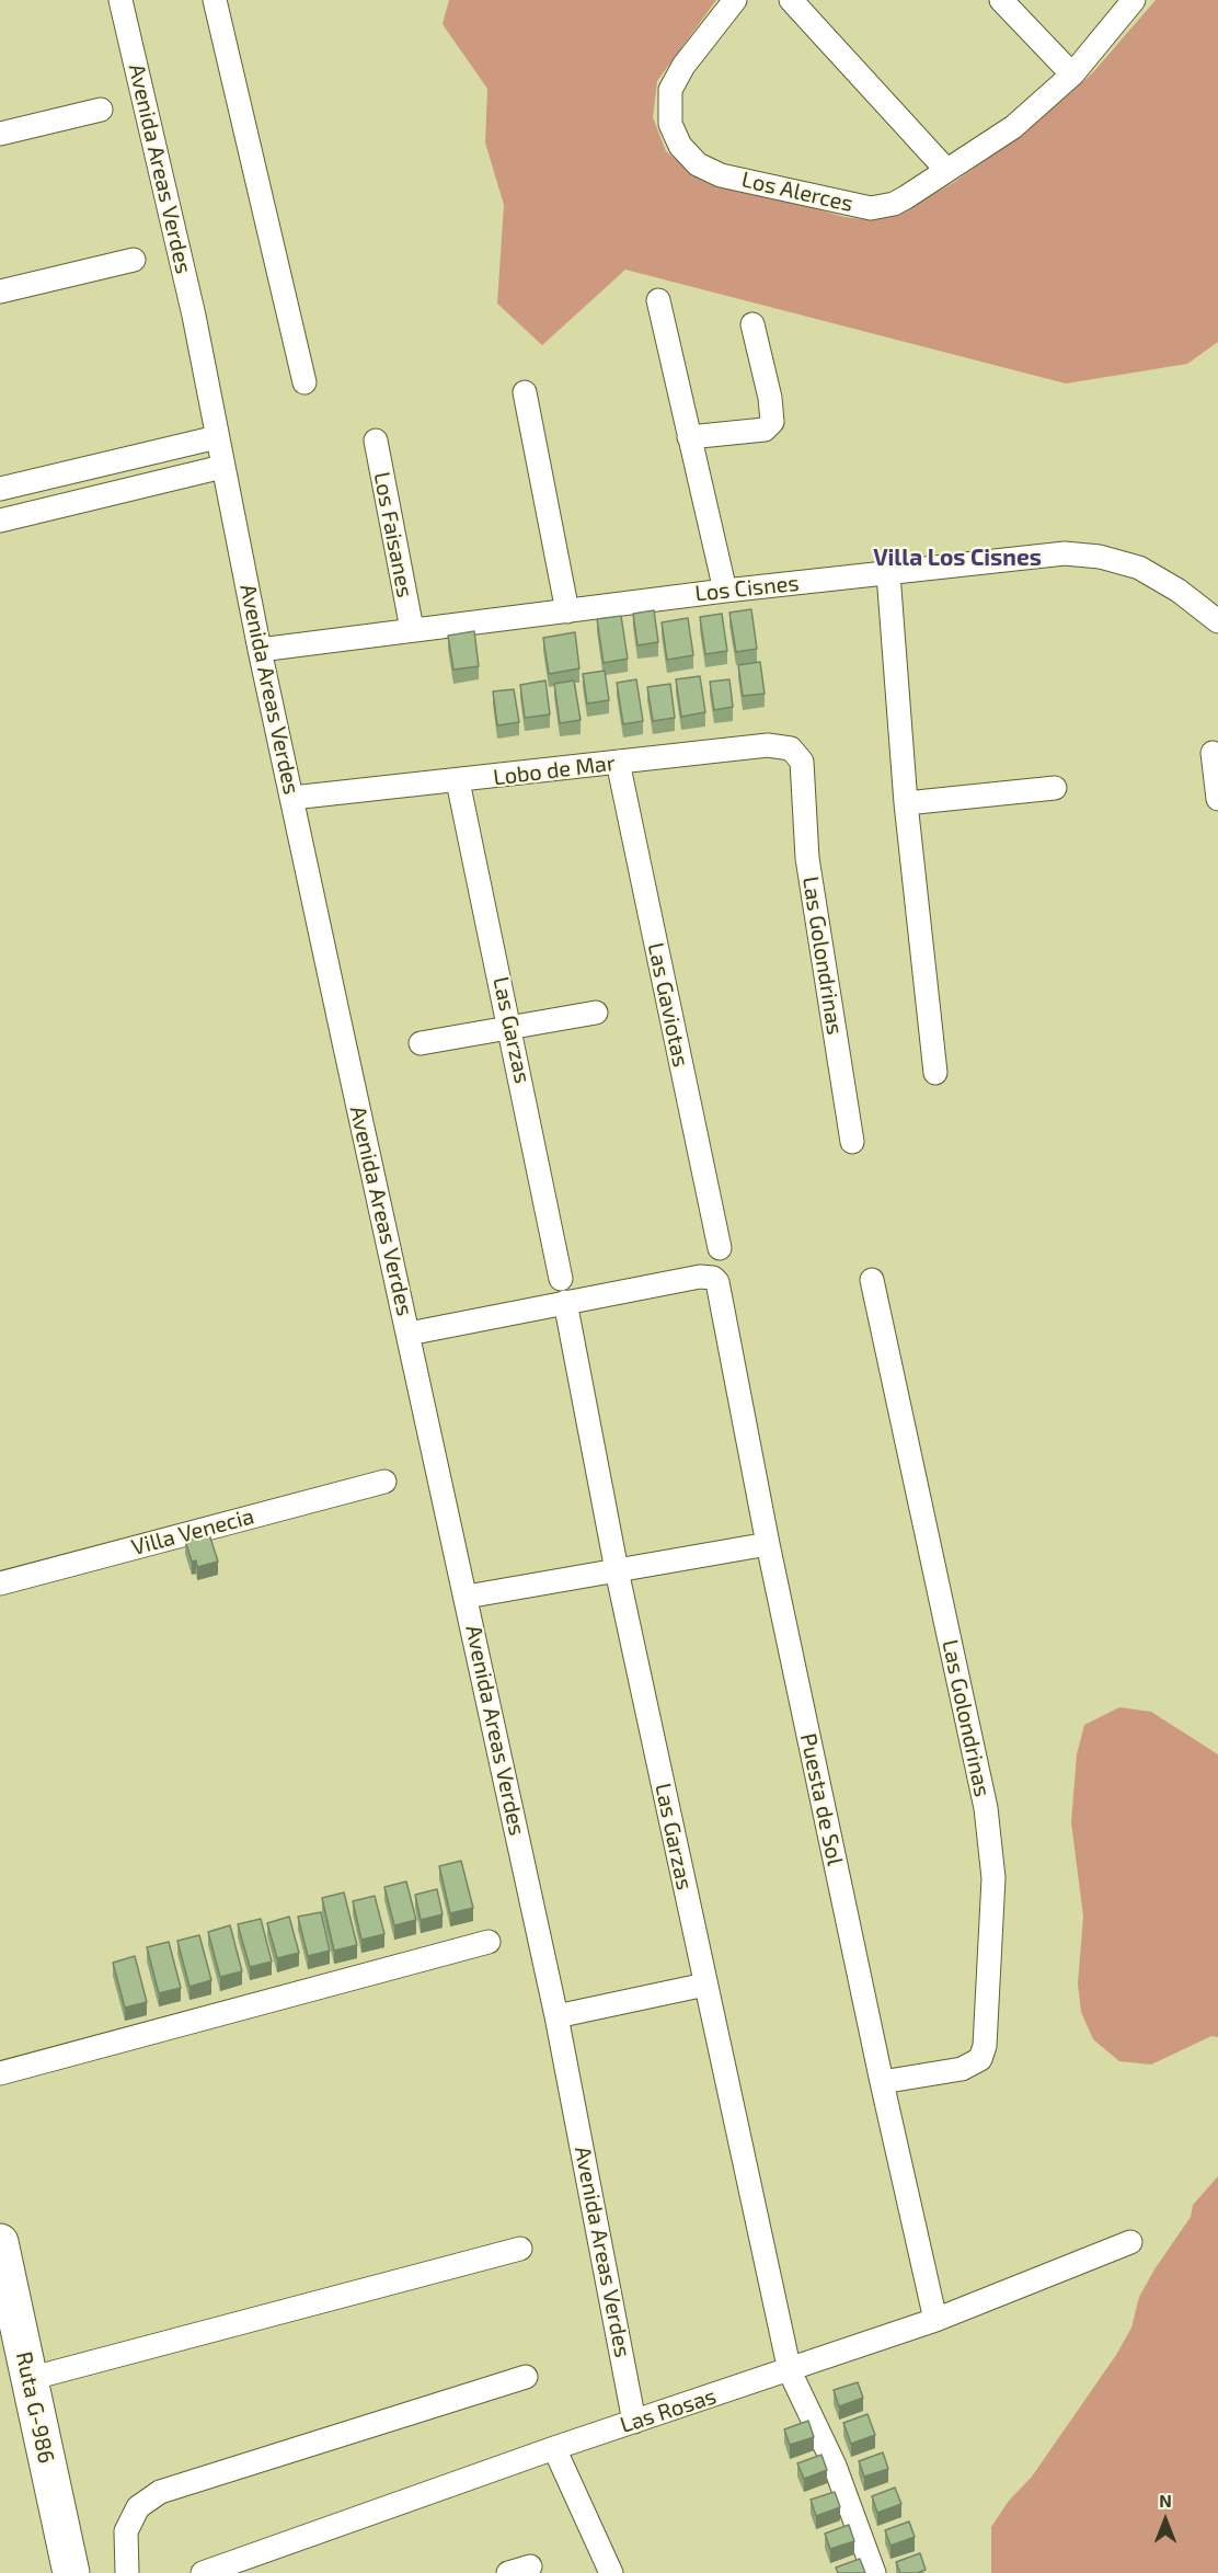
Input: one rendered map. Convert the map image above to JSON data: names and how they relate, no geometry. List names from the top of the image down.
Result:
{
  "streets": {
    "main road": ["Ruta G-986"],
    "street": [
      "Avenida Areas Verdes",
      "Los Alerces",
      "Los Faisanes",
      "Los Cisnes",
      "Lobo de Mar",
      "Las Golondrinas",
      "Las Gaviotas",
      "Las Garzas",
      "Villa Venecia",
      "Puesta de Sol",
      "Las Rosas"
    ]
  },
  "crossings": [
    ["Avenida Areas Verdes", "Los Cisnes"],
    ["Avenida Areas Verdes", "Lobo de Mar"],
    ["Avenida Areas Verdes", "Las Rosas"],
    ["Los Faisanes", "Los Cisnes"],
    ["Lobo de Mar", "Las Golondrinas"],
    ["Lobo de Mar", "Las Gaviotas"],
    ["Lobo de Mar", "Las Garzas"],
    ["Las Golondrinas", "Puesta de Sol"],
    ["Las Garzas", "Puesta de Sol"],
    ["Las Garzas", "Las Rosas"],
    ["Puesta de Sol", "Las Rosas"]
  ],
  "districts": ["Villa Los Cisnes"],
  "north": "top"
}
